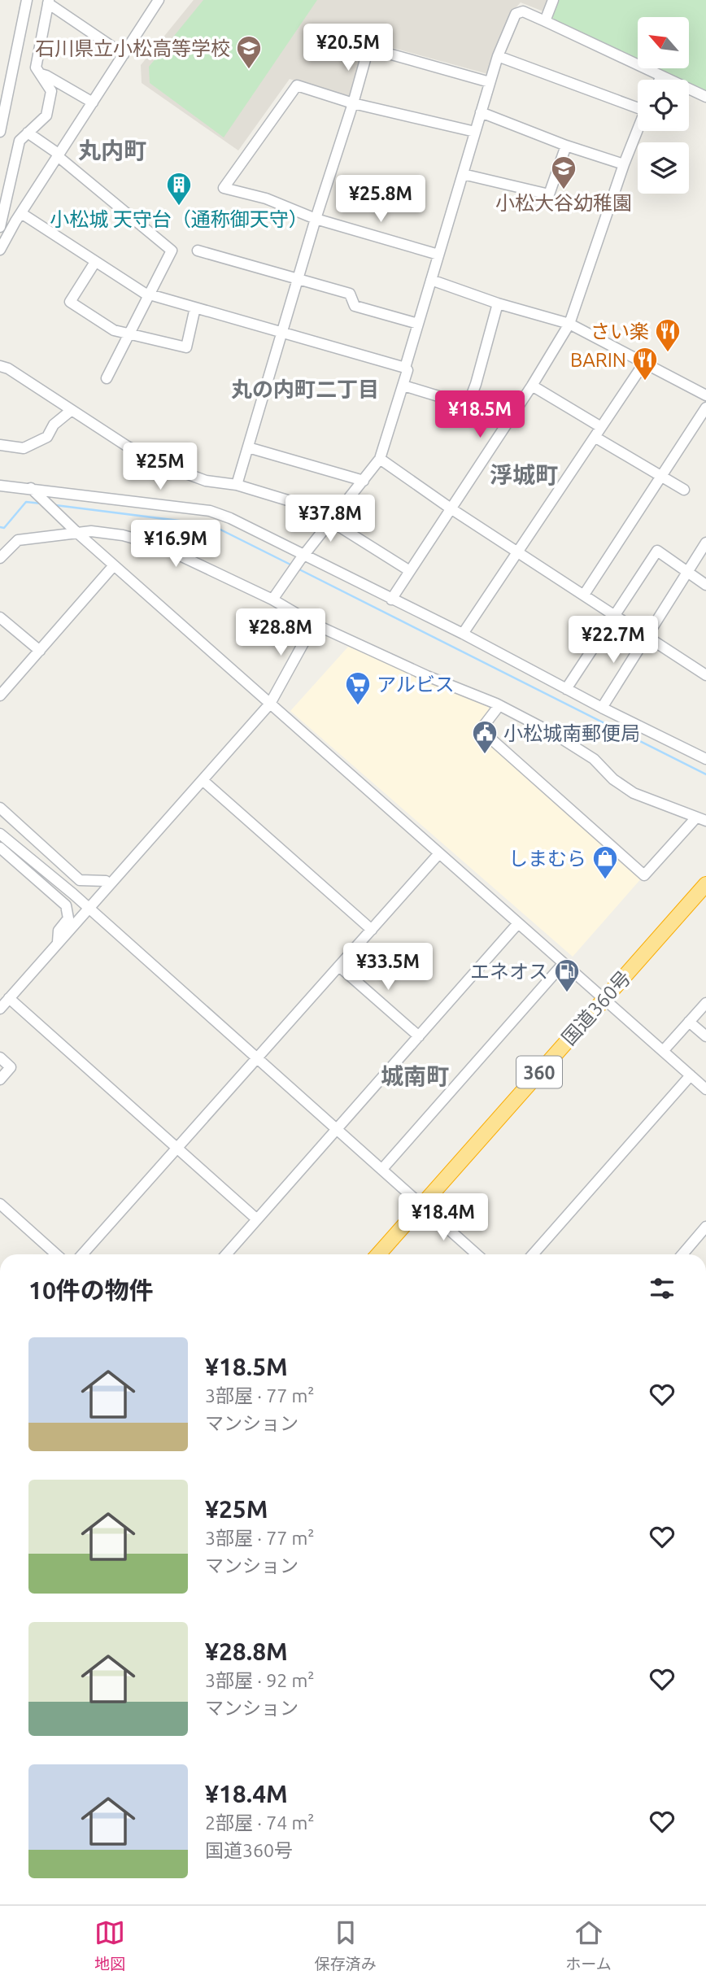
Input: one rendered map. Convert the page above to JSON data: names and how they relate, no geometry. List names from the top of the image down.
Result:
{
  "streets": {
    "highway": ["国道360号", "360"]
  },
  "districts": [
    "丸内町",
    "丸の内町二丁目",
    "浮城町",
    "城南町"
  ],
  "places": {
    "school or university": ["石川県立小松高等学校", "小松大谷幼稚園"],
    "building": ["小松城 天守台（通称御天守）"],
    "restaurant": ["さい楽", "BARIN"],
    "supermarket": ["アルビス"],
    "public building": ["小松城南郵便局"],
    "shop": ["しまむら"],
    "fuel station": ["エネオス"]
  },
  "north": "top left",
  "page": {
    "price": [
      "¥20.5M",
      "¥25.8M",
      "¥18.5M",
      "¥25M",
      "¥37.8M",
      "¥16.9M",
      "¥28.8M",
      "¥22.7M",
      "¥33.5M",
      "¥18.4M"
    ],
    "heading": "10件の物件",
    "list": [
      {
        "name": "¥18.5M",
        "note": "3部屋 · 77 m² · マンション"
      },
      {
        "name": "¥25M",
        "note": "3部屋 · 77 m² · マンション"
      },
      {
        "name": "¥28.8M",
        "note": "3部屋 · 92 m² · マンション"
      },
      {
        "name": "¥18.4M",
        "note": "2部屋 · 74 m² · 国道360号"
      }
    ],
    "tabs": ["地図", "保存済み", "ホーム"]
  }
}
